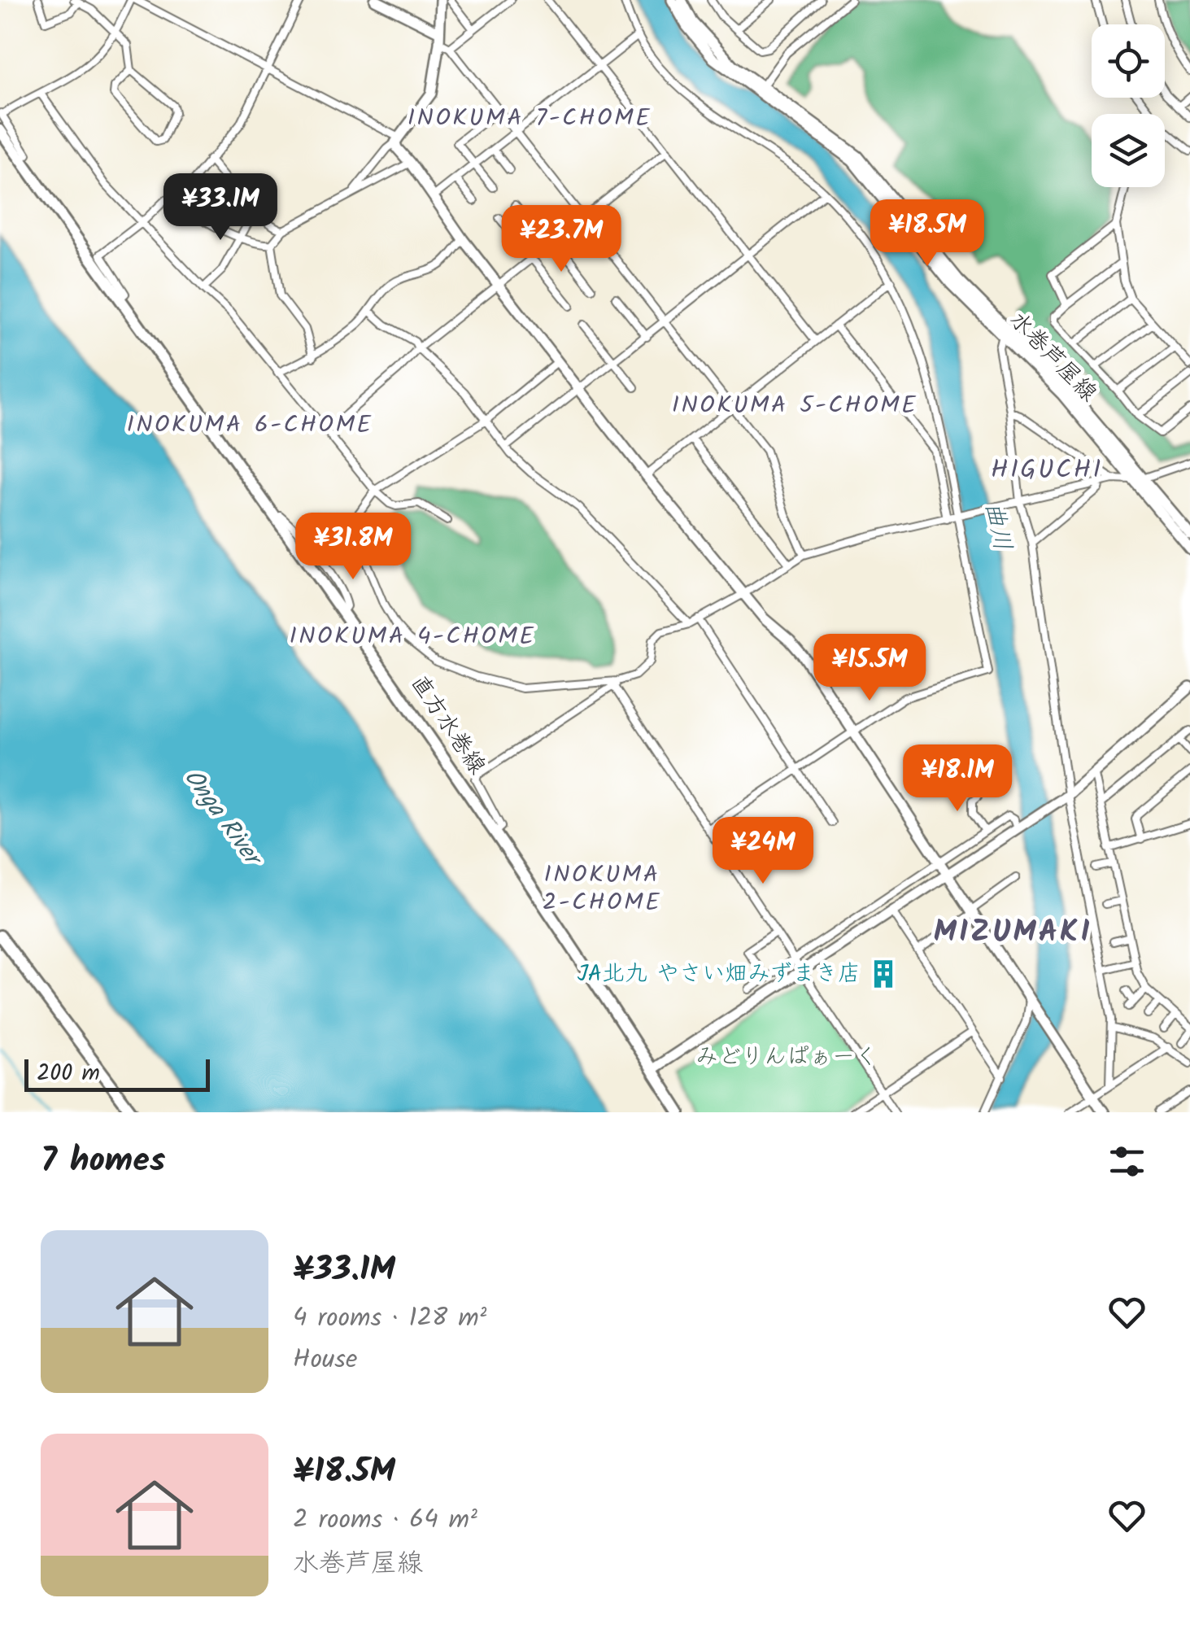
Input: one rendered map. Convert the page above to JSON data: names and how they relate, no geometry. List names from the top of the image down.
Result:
{
  "streets": {
    "main road": ["直方水巻線"],
    "street": ["水巻芦屋線"]
  },
  "districts": [
    "INOKUMA 7-CHOME",
    "INOKUMA 5-CHOME",
    "INOKUMA 6-CHOME",
    "HIGUCHI",
    "INOKUMA 4-CHOME",
    "INOKUMA 2-CHOME",
    "MIZUMAKI"
  ],
  "water": ["曲川", "Onga River"],
  "parks": ["みどりんぱぁーく"],
  "places": {
    "building": ["JA北九 やさい畑みずまき店"]
  },
  "scale_bar": "200 m",
  "page": {
    "price": [
      "¥33.1M",
      "¥18.5M",
      "¥23.7M",
      "¥31.8M",
      "¥15.5M",
      "¥18.1M",
      "¥24M"
    ],
    "scale": "200 m",
    "heading": "7 homes",
    "list": [
      {
        "name": "¥33.1M",
        "note": "4 rooms · 128 m² · House"
      },
      {
        "name": "¥18.5M",
        "note": "2 rooms · 64 m² · 水巻芦屋線"
      }
    ]
  }
}
